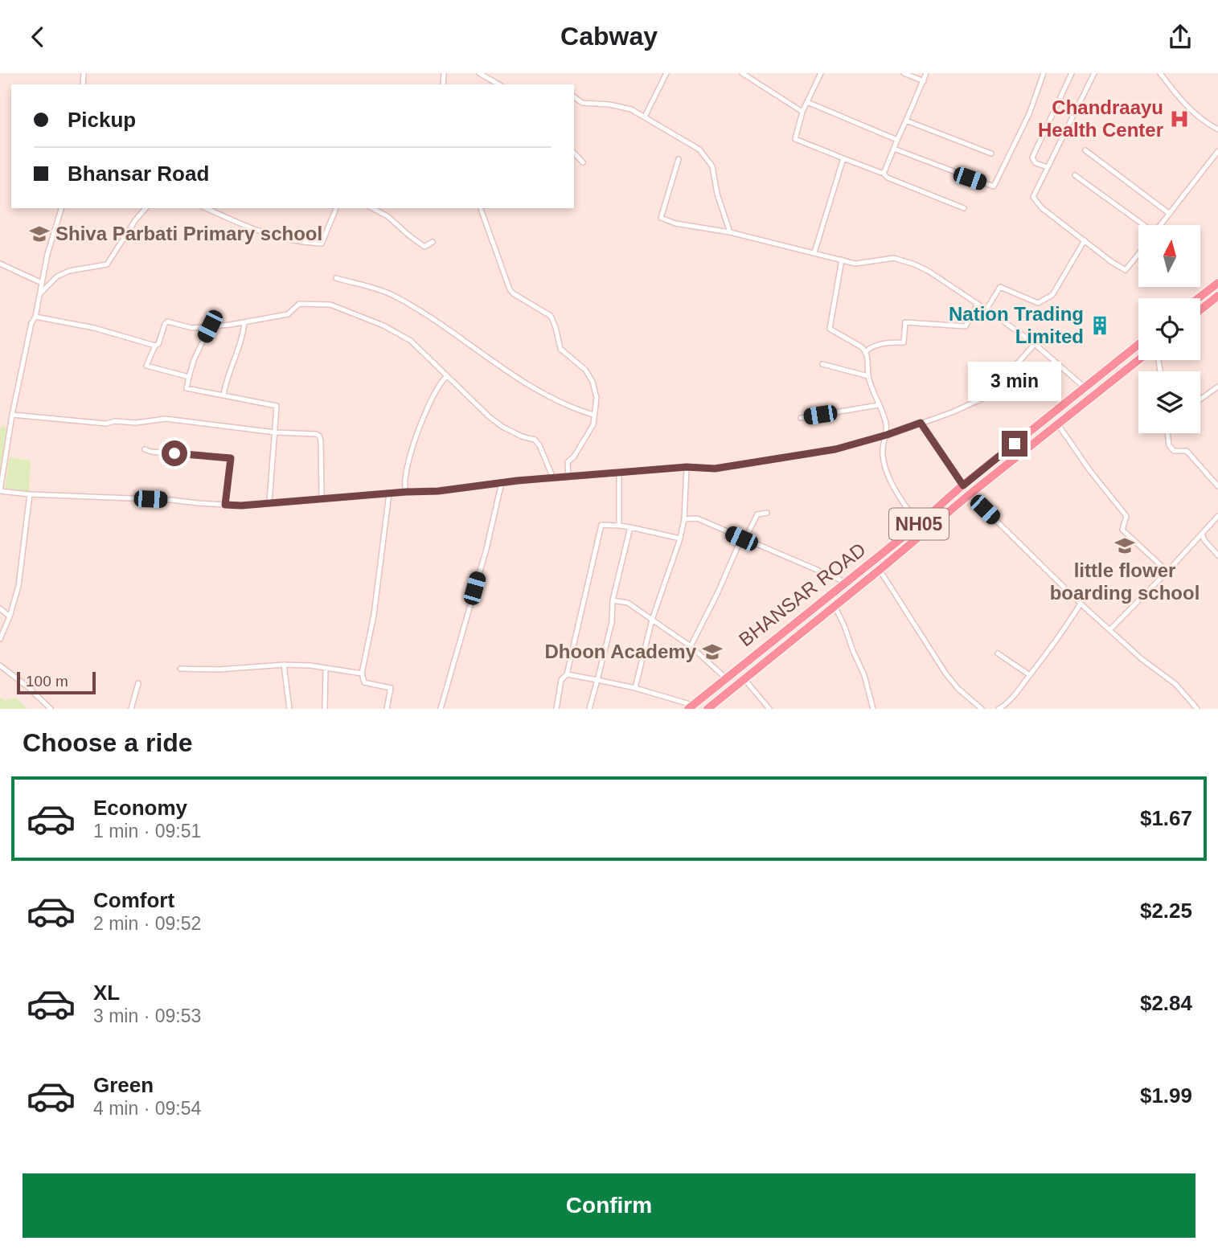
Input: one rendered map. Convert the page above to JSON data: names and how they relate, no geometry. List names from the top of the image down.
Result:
{
  "streets": {
    "highway": ["NH05", "BHANSAR ROAD"]
  },
  "places": {
    "hospital": ["Chandraayu Health Center"],
    "school or university": ["Shiva Parbati Primary school", "little flower boarding school", "Dhoon Academy"],
    "building": ["Nation Trading Limited"]
  },
  "scale_bar": "100 m",
  "north": "top",
  "page": {
    "header": "Cabway",
    "banner": ["Pickup", "Bhansar Road"],
    "bubble": "3 min",
    "scale": "100 m",
    "heading": "Choose a ride",
    "list": [
      {
        "name": "Economy",
        "note": "1 min · 09:51",
        "value": "$1.67"
      },
      {
        "name": "Comfort",
        "note": "2 min · 09:52",
        "value": "$2.25"
      },
      {
        "name": "XL",
        "note": "3 min · 09:53",
        "value": "$2.84"
      },
      {
        "name": "Green",
        "note": "4 min · 09:54",
        "value": "$1.99"
      }
    ],
    "buttons": "Confirm"
  }
}
